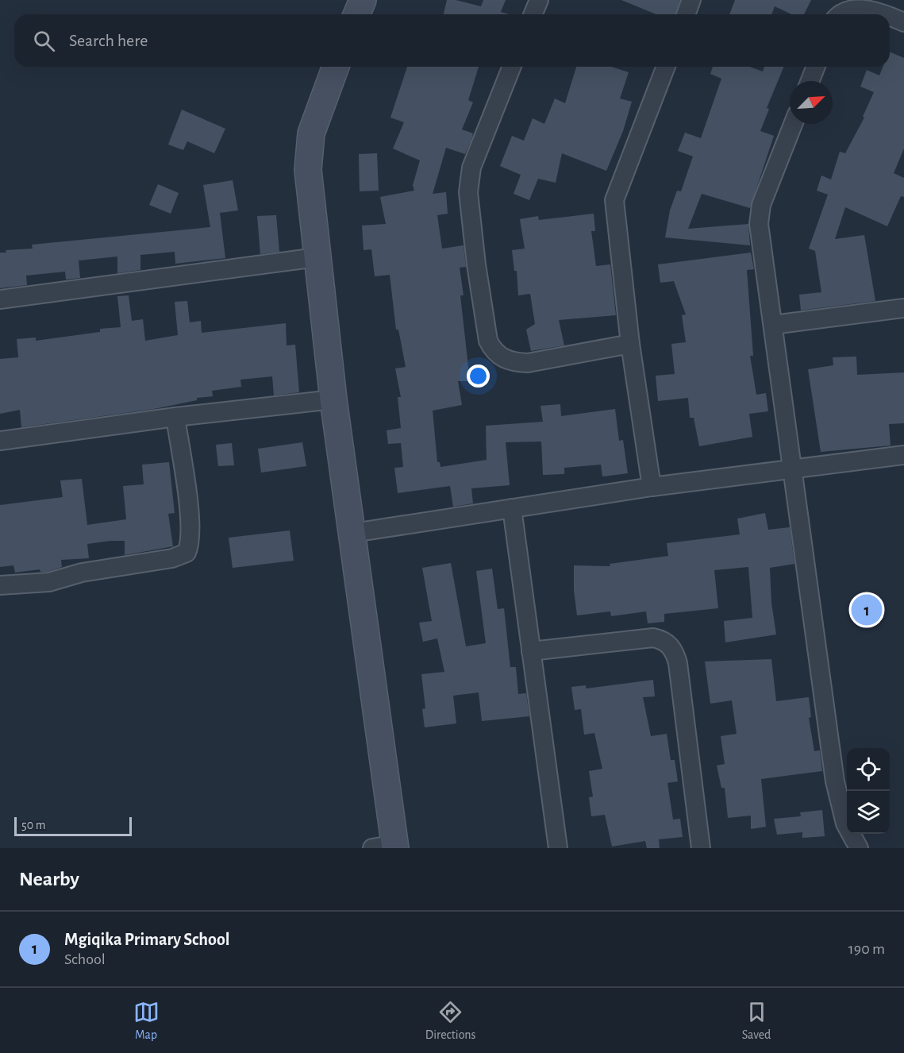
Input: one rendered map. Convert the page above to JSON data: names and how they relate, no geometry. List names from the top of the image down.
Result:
{
  "scale_bar": "50 m",
  "north": "top right",
  "page": {
    "search": "Search here",
    "pins": "1",
    "scale": "50 m",
    "heading": "Nearby",
    "list": [
      {
        "mark": "1",
        "name": "Mgiqika Primary School",
        "note": "School",
        "value": "190 m"
      }
    ],
    "nav": ["Map", "Directions", "Saved"]
  }
}
